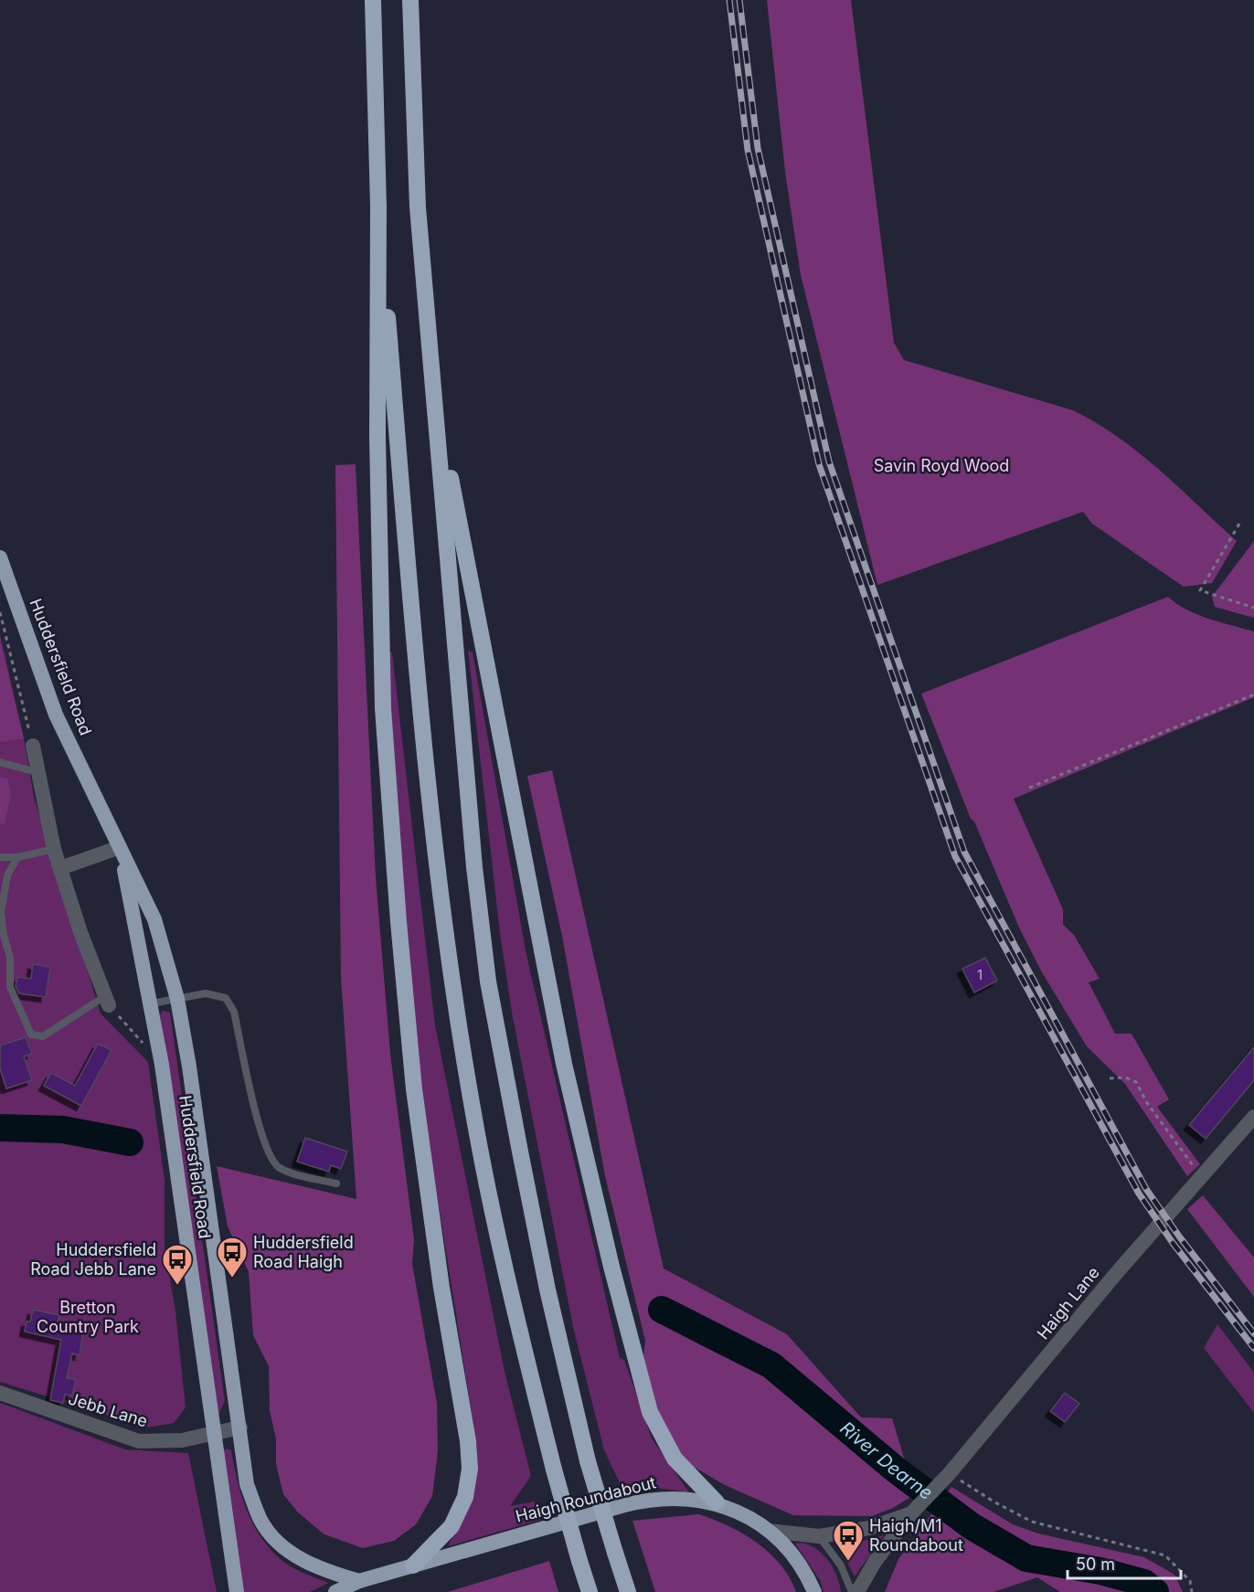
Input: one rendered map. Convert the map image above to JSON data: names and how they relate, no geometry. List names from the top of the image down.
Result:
{
  "streets": {
    "highway": ["Huddersfield Road", "Haigh Roundabout"],
    "street": ["Haigh Lane", "Jebb Lane"]
  },
  "crossings": [
    ["Huddersfield Road", "Jebb Lane"],
    ["Huddersfield Road", "Haigh Roundabout"],
    ["Haigh Lane", "Haigh Roundabout"]
  ],
  "water": ["River Dearne"],
  "parks": ["Savin Royd Wood", "Bretton Country Park"],
  "places": {
    "bus stop": ["Huddersfield Road Haigh", "Huddersfield Road Jebb Lane", "Haigh/M1 Roundabout"]
  },
  "house_numbers": ["1"],
  "scale_bar": "50 m"
}
